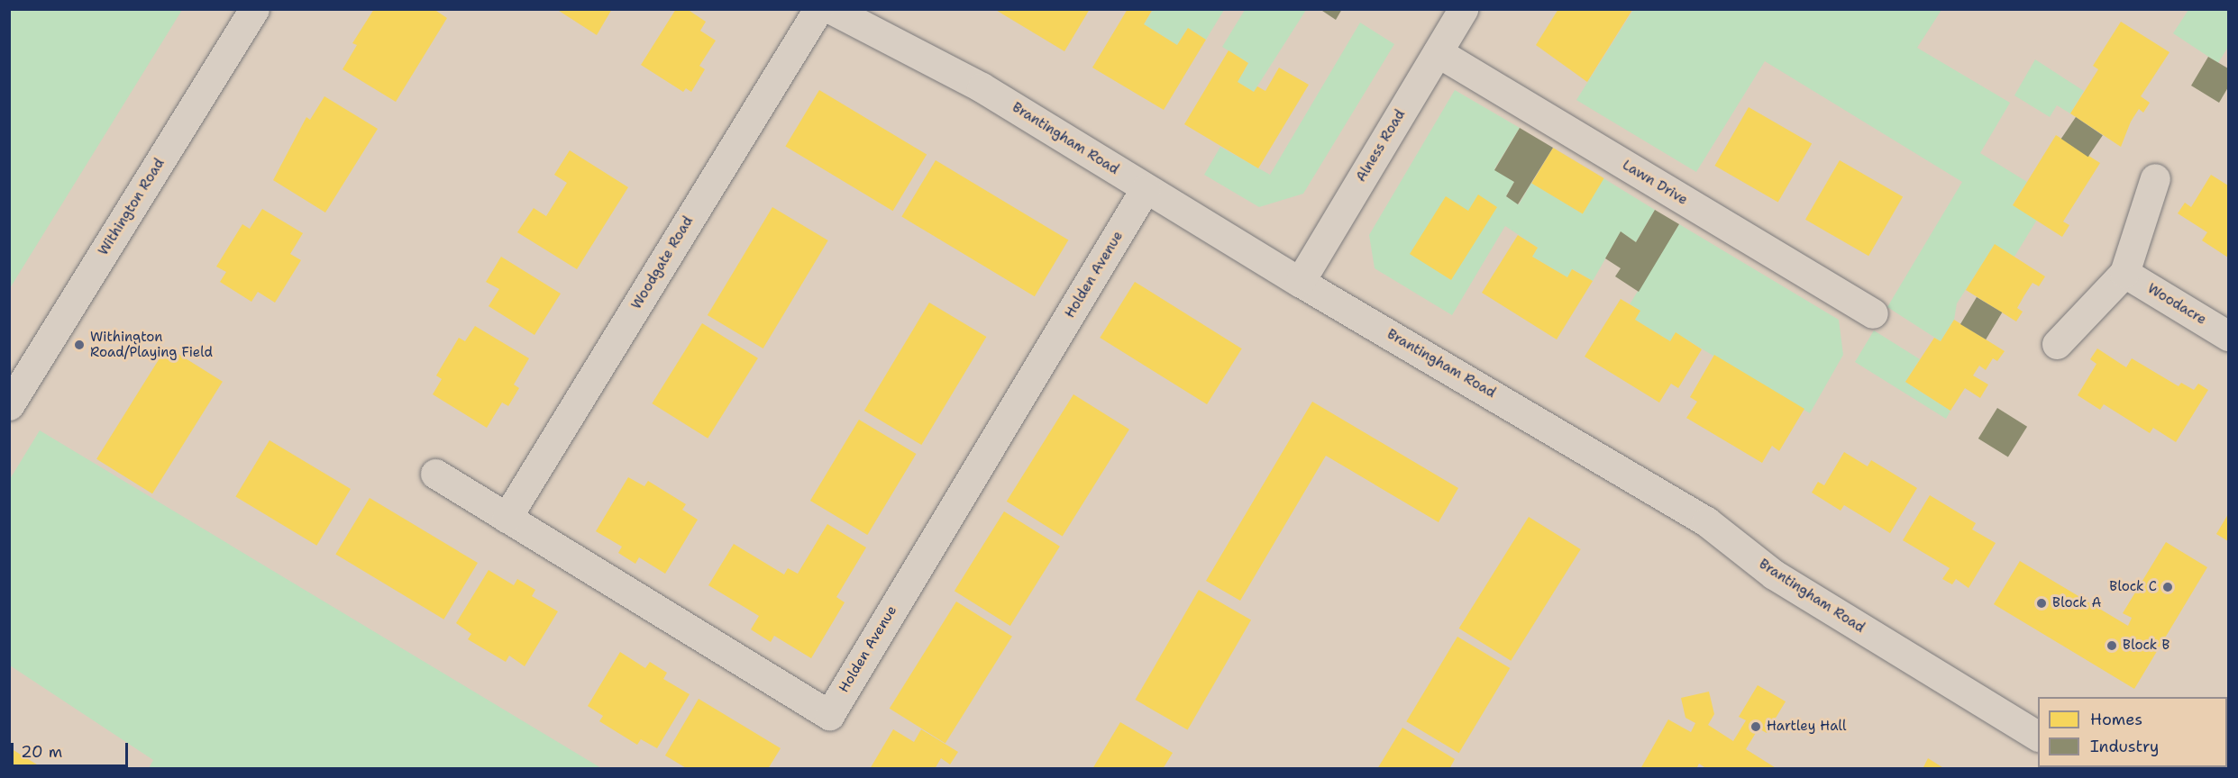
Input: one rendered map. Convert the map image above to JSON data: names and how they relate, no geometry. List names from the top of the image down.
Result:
{
  "streets": {
    "street": [
      "Brantingham Road",
      "Alness Road",
      "Lawn Drive",
      "Withington Road",
      "Woodgate Road",
      "Holden Avenue",
      "Woodacre"
    ]
  },
  "crossings": [
    ["Brantingham Road", "Alness Road"],
    ["Brantingham Road", "Holden Avenue"],
    ["Alness Road", "Lawn Drive"],
    ["Woodgate Road", "Holden Avenue"]
  ],
  "places": [
    "Withington Road/Playing Field",
    "Block C",
    "Block A",
    "Block B",
    "Hartley Hall"
  ],
  "legend": ["Homes", "Industry"],
  "scale_bar": "20 m"
}
